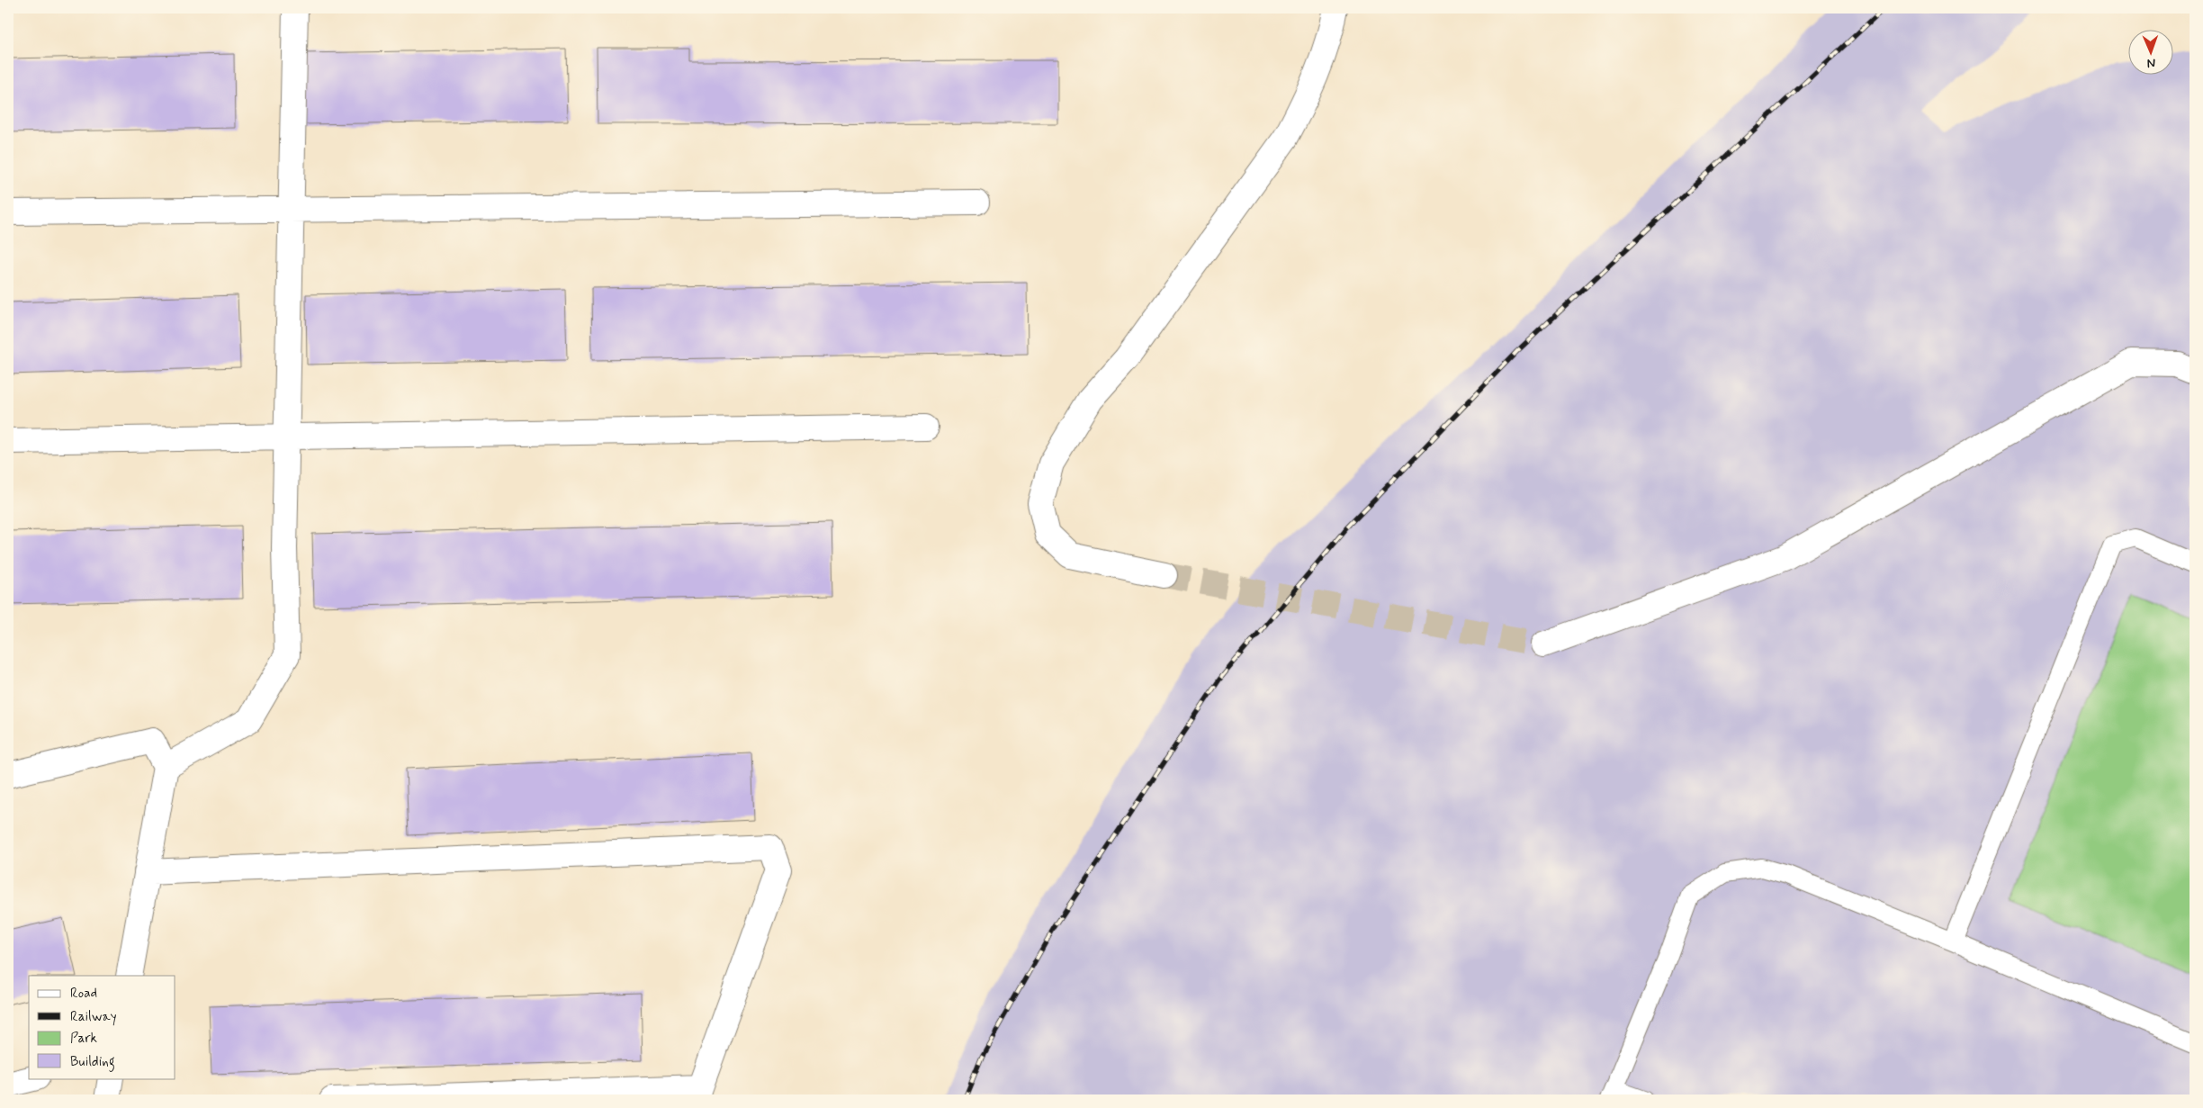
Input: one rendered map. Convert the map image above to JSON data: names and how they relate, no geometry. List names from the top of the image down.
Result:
{
  "legend": [
    "Road",
    "Railway",
    "Park",
    "Building"
  ],
  "north": "bottom"
}
